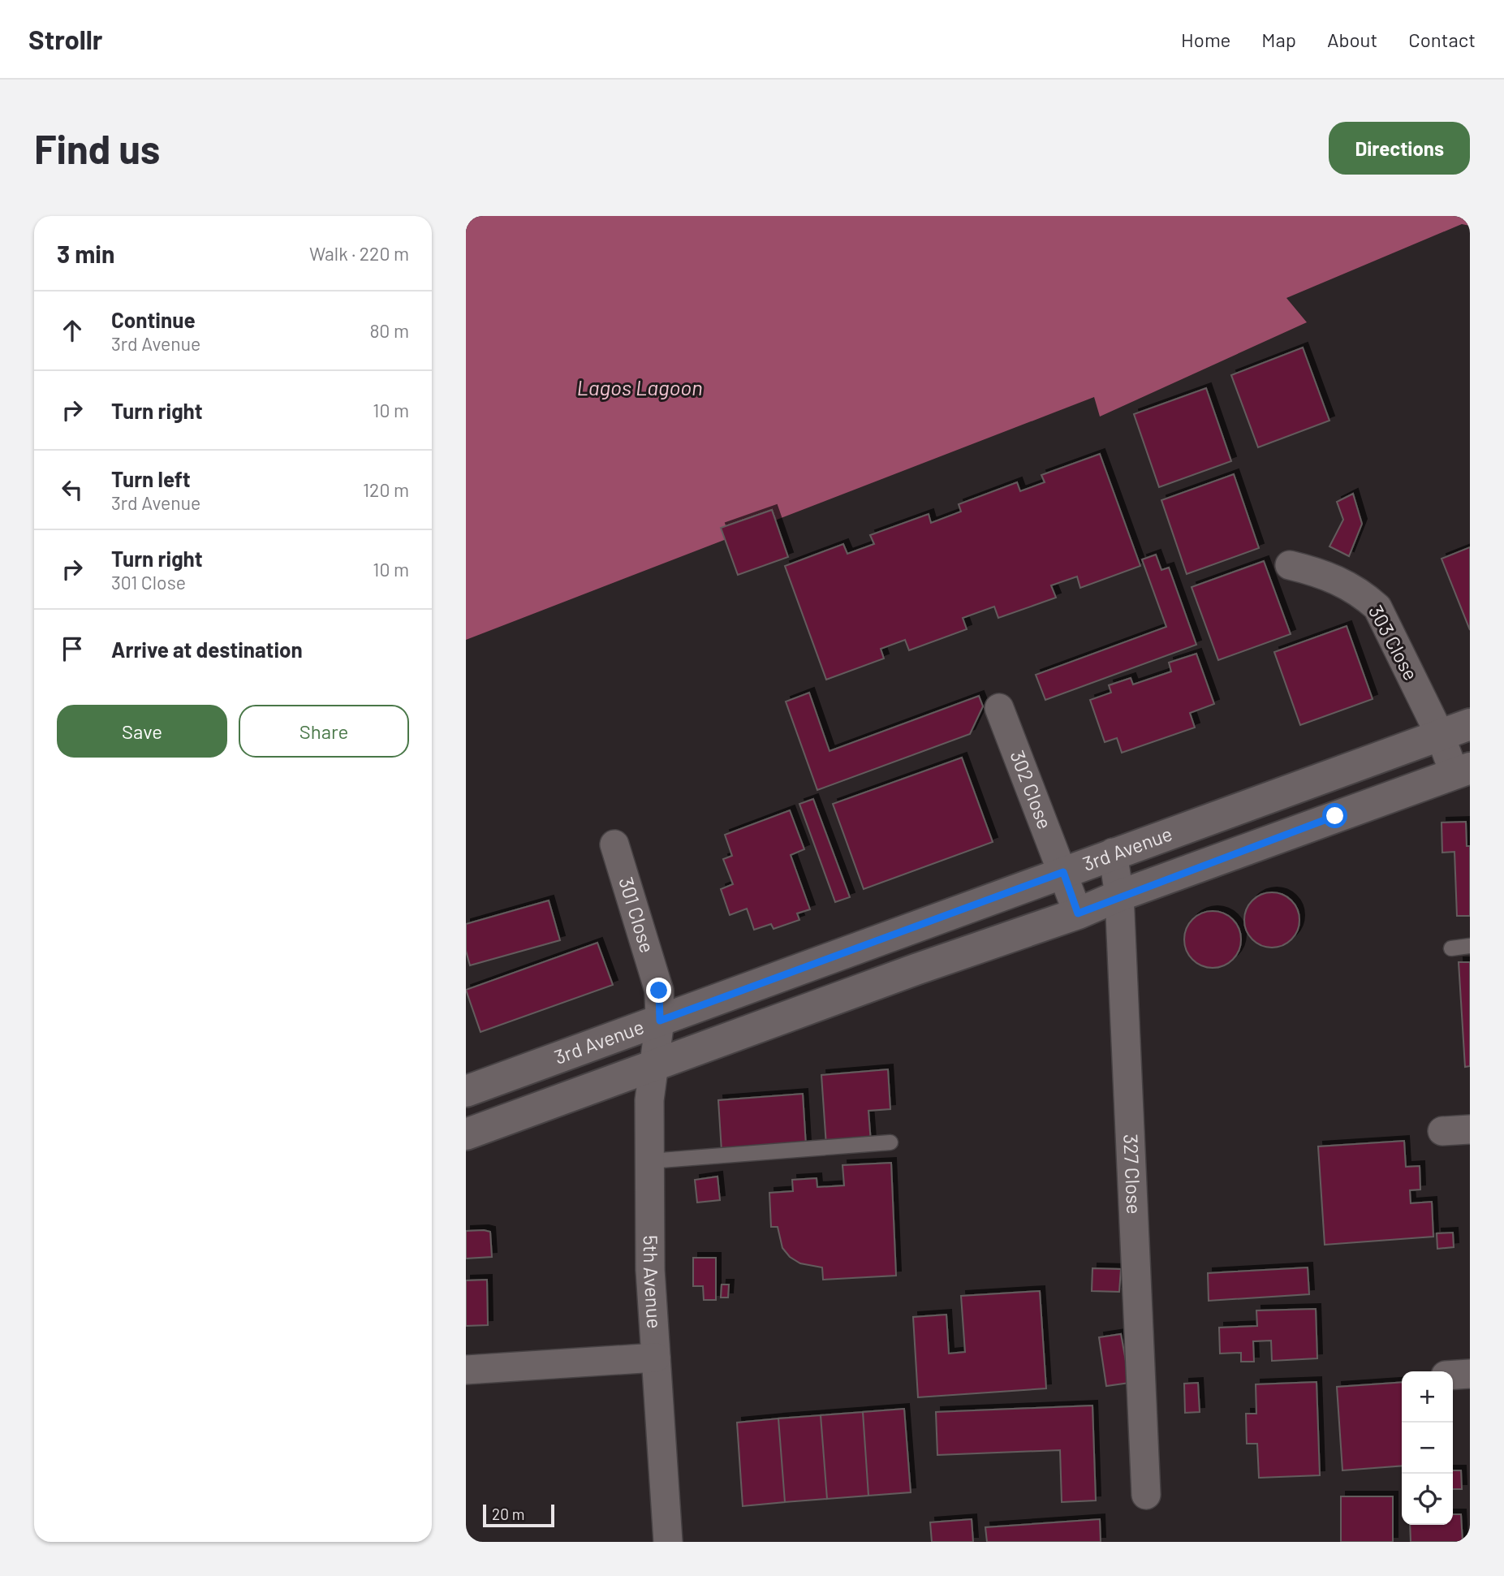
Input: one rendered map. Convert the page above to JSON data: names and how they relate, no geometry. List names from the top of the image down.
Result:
{
  "streets": {
    "street": [
      "303 Close",
      "302 Close",
      "3rd Avenue",
      "301 Close",
      "327 Close",
      "5th Avenue"
    ]
  },
  "crossings": [
    ["303 Close", "3rd Avenue"],
    ["302 Close", "3rd Avenue"],
    ["3rd Avenue", "301 Close"],
    ["3rd Avenue", "327 Close"],
    ["3rd Avenue", "5th Avenue"],
    ["301 Close", "5th Avenue"]
  ],
  "water": ["Lagos Lagoon"],
  "scale_bar": "20 m",
  "page": {
    "header": "Strollr",
    "nav": [
      "Home",
      "Map",
      "About",
      "Contact"
    ],
    "buttons": [
      "Directions",
      ["Save", "Share"]
    ],
    "title": "Find us",
    "heading": ["3 min", "Walk · 220 m"],
    "list": [
      ["Continue", "3rd Avenue", "80 m"],
      ["Turn right", "10 m"],
      ["Turn left", "3rd Avenue", "120 m"],
      ["Turn right", "301 Close", "10 m"],
      "Arrive at destination"
    ],
    "map_buttons": ["+", "−"],
    "scale": "20 m"
  }
}
